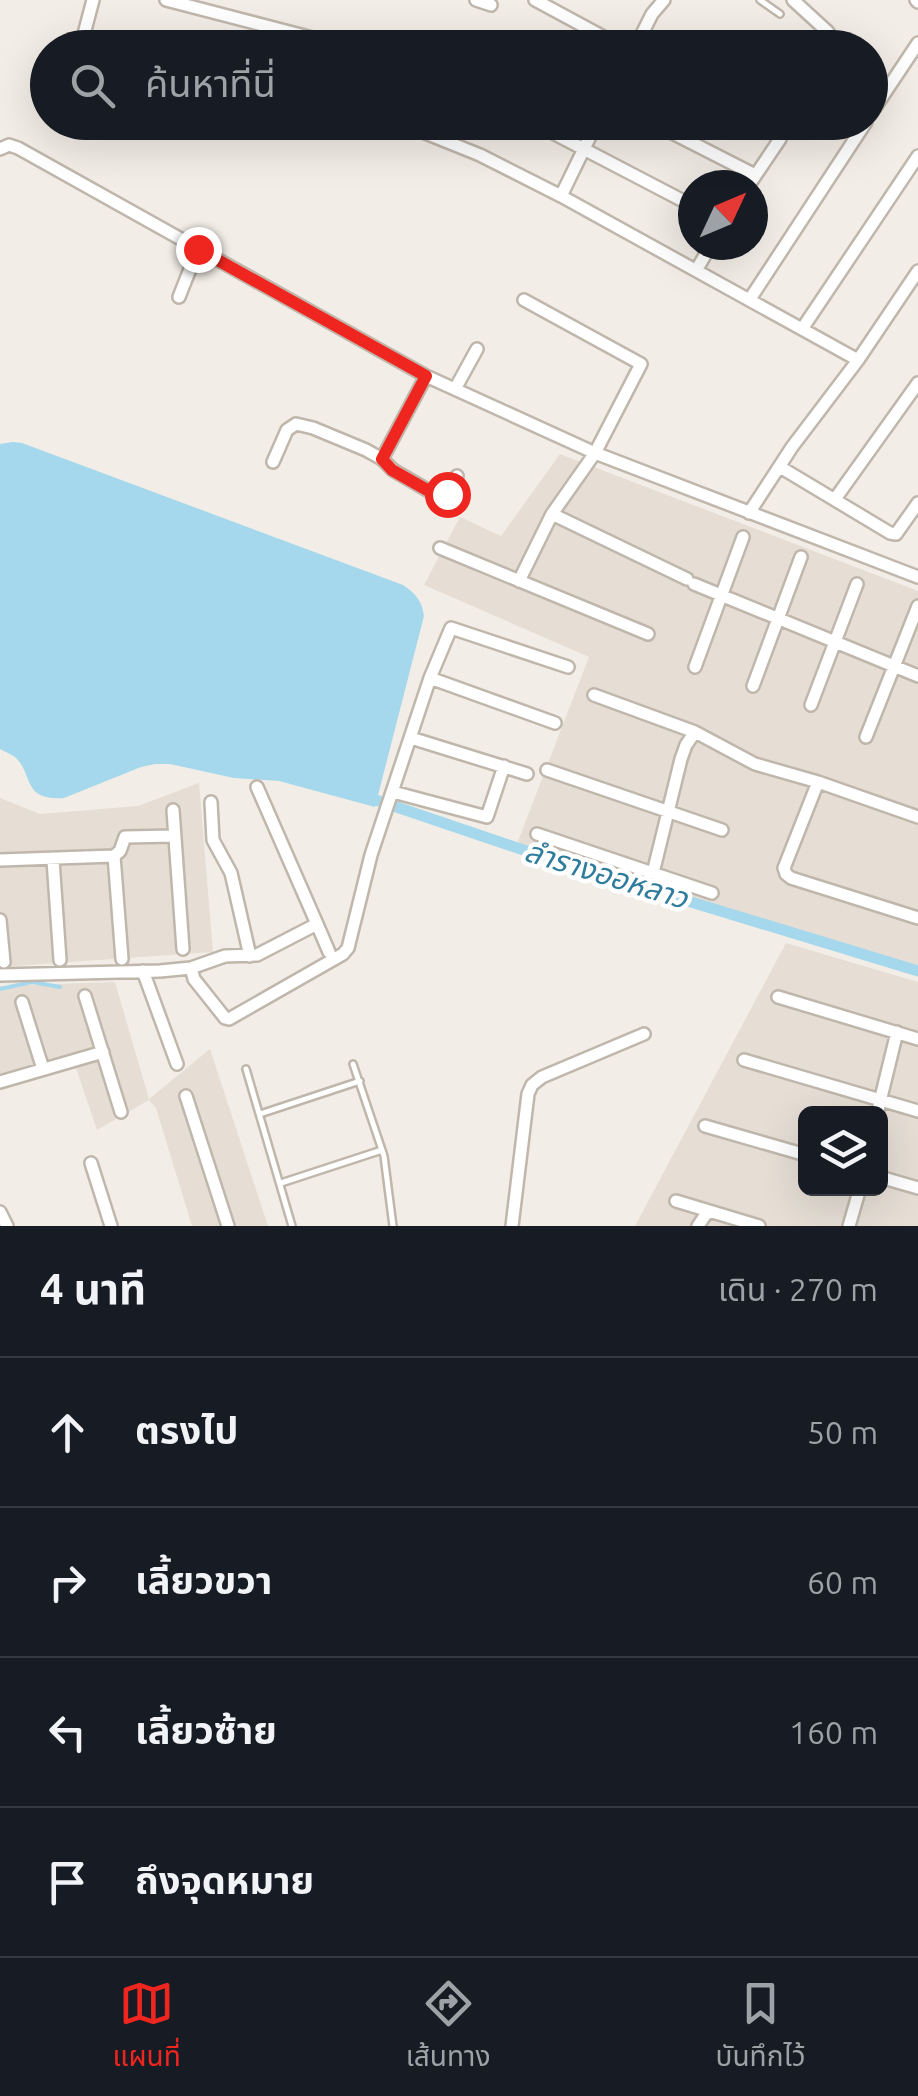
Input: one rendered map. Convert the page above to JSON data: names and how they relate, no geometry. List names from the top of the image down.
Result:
{
  "water": ["ลำรางออหลาว"],
  "north": "top right",
  "page": {
    "search": "ค้นหาที่นี่",
    "heading": ["4 นาที", "เดิน · 270 m"],
    "list": [
      ["ตรงไป", "50 m"],
      ["เลี้ยวขวา", "60 m"],
      ["เลี้ยวซ้าย", "160 m"],
      "ถึงจุดหมาย"
    ],
    "nav": ["แผนที่", "เส้นทาง", "บันทึกไว้"]
  }
}
